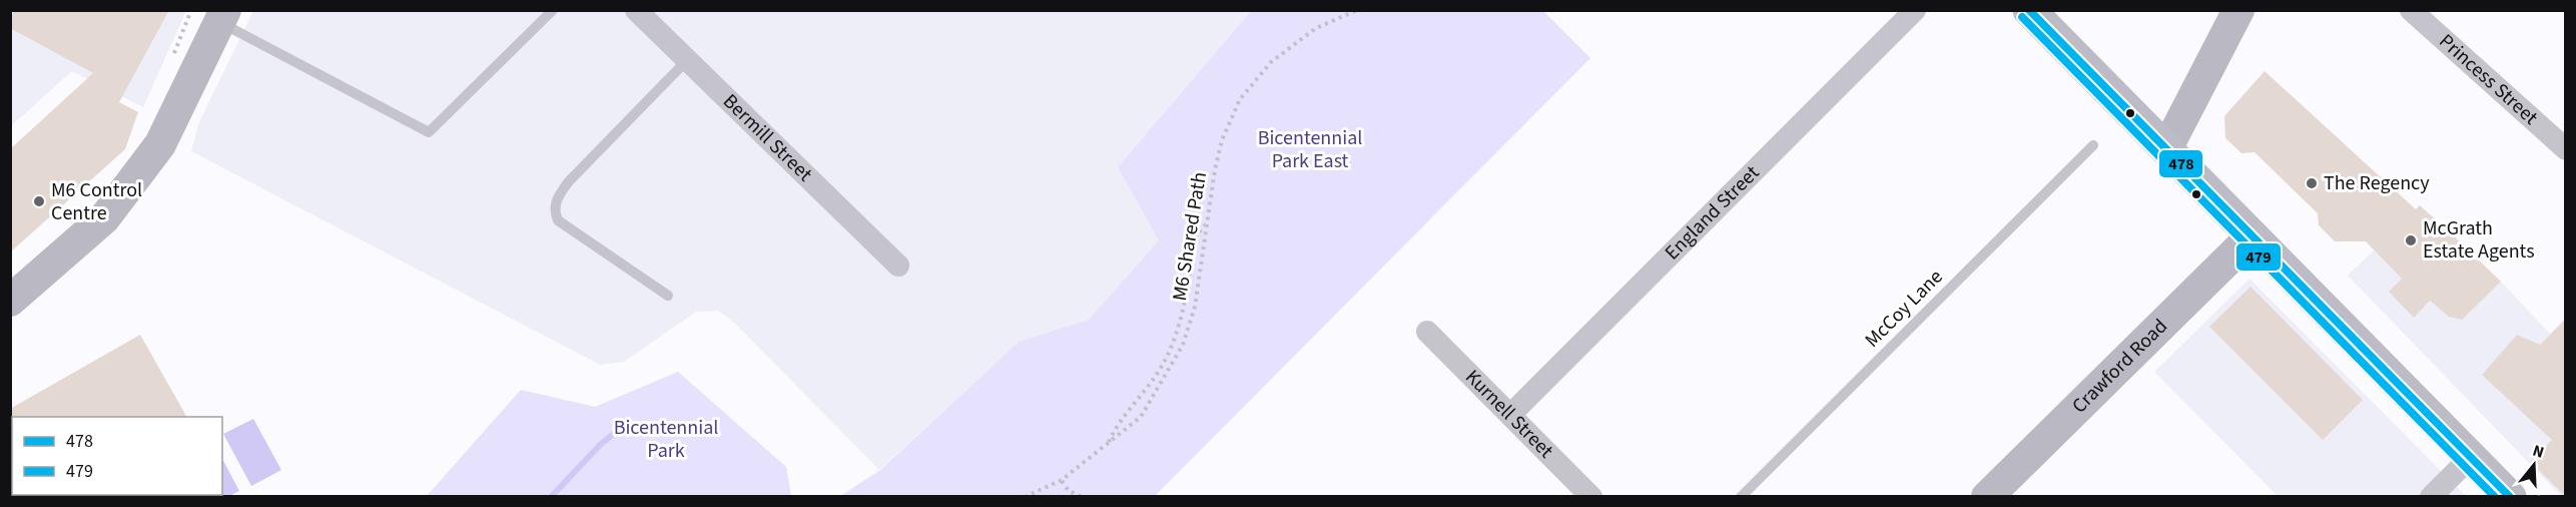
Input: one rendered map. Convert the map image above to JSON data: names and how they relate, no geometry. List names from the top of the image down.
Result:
{
  "streets": {
    "street": [
      "Princess Street",
      "Bermill Street",
      "England Street",
      "Crawford Road",
      "Kurnell Street"
    ],
    "lane": ["McCoy Lane"],
    "path": ["M6 Shared Path"]
  },
  "crossings": [
    ["England Street", "Kurnell Street"]
  ],
  "parks": ["Bicentennial Park East", "Bicentennial Park"],
  "places": ["The Regency", "M6 Control Centre", "McGrath Estate Agents"],
  "lines": ["transit line 478", "transit line 479"],
  "legend": ["478", "479"],
  "north": "top"
}
